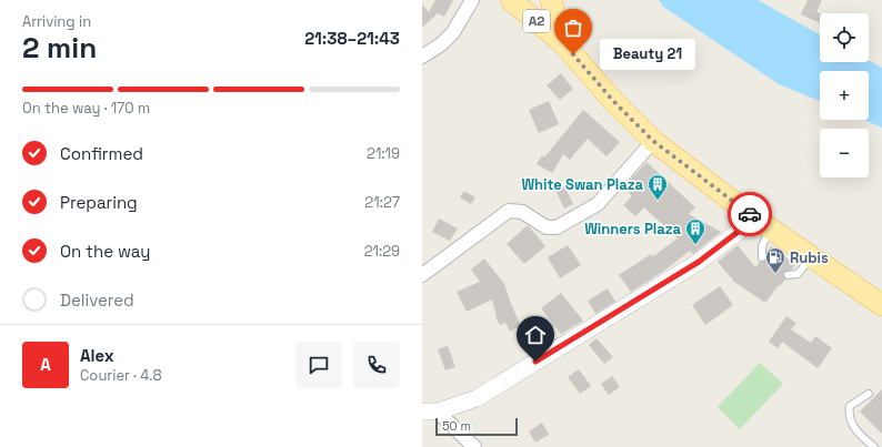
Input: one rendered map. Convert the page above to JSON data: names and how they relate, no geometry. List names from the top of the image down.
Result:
{
  "streets": {
    "main road": ["A2"]
  },
  "places": {
    "other": ["Beauty 21"],
    "building": ["White Swan Plaza", "Winners Plaza"],
    "fuel station": ["Rubis"]
  },
  "scale_bar": "50 m",
  "page": {
    "heading": ["2 min", "Arriving in", "21:38–21:43"],
    "panel": ["Alex", "Courier · 4.8"],
    "map_buttons": ["+", "−"],
    "bubble": "Beauty 21",
    "bar": "On the way · 170 m",
    "list": [
      ["Confirmed", "21:19"],
      ["Preparing", "21:27"],
      ["On the way", "21:29"],
      "Delivered"
    ],
    "round": "A",
    "scale": "50 m"
  }
}
